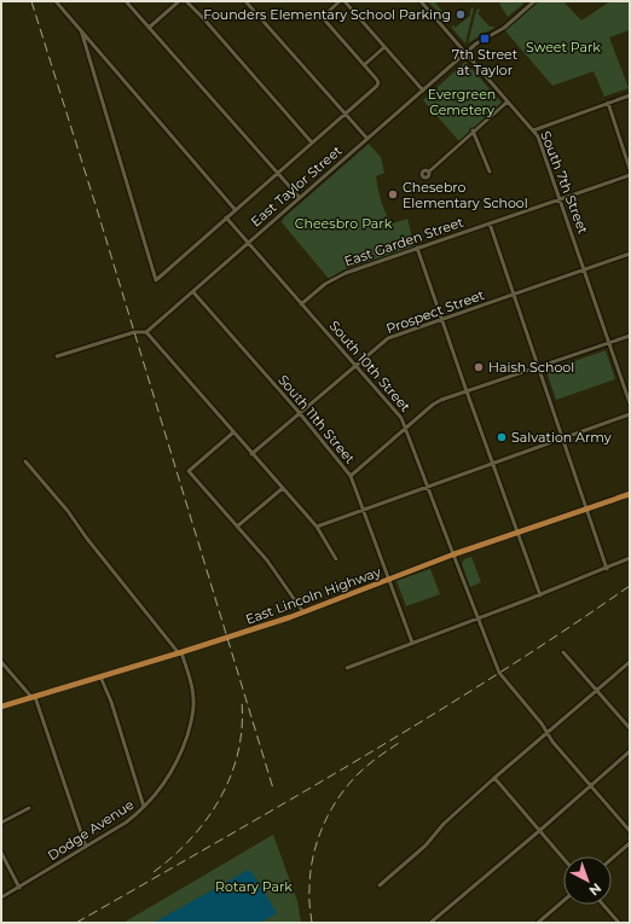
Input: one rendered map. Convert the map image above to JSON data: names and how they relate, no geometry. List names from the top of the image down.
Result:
{
  "streets": {
    "main road": ["East Lincoln Highway"],
    "street": [
      "South 7th Street",
      "East Taylor Street",
      "East Garden Street",
      "Prospect Street",
      "South 10th Street",
      "South 11th Street",
      "Dodge Avenue"
    ]
  },
  "crossings": [
    ["South 7th Street", "East Taylor Street"],
    ["South 7th Street", "East Garden Street"],
    ["South 7th Street", "Prospect Street"],
    ["East Taylor Street", "South 10th Street"],
    ["East Taylor Street", "South 11th Street"],
    ["East Garden Street", "South 10th Street"],
    ["Prospect Street", "South 10th Street"],
    ["Prospect Street", "South 11th Street"],
    ["South 10th Street", "East Lincoln Highway"],
    ["South 11th Street", "East Lincoln Highway"],
    ["East Lincoln Highway", "Dodge Avenue"]
  ],
  "parks": [
    "Sweet Park",
    "Evergreen Cemetery",
    "Cheesbro Park",
    "Rotary Park"
  ],
  "places": {
    "other": [
      "Founders Elementary School Parking",
      "Chesebro Elementary School",
      "Haish School",
      "Salvation Army"
    ],
    "transit": ["7th Street at Taylor"]
  },
  "north": "bottom right"
}
